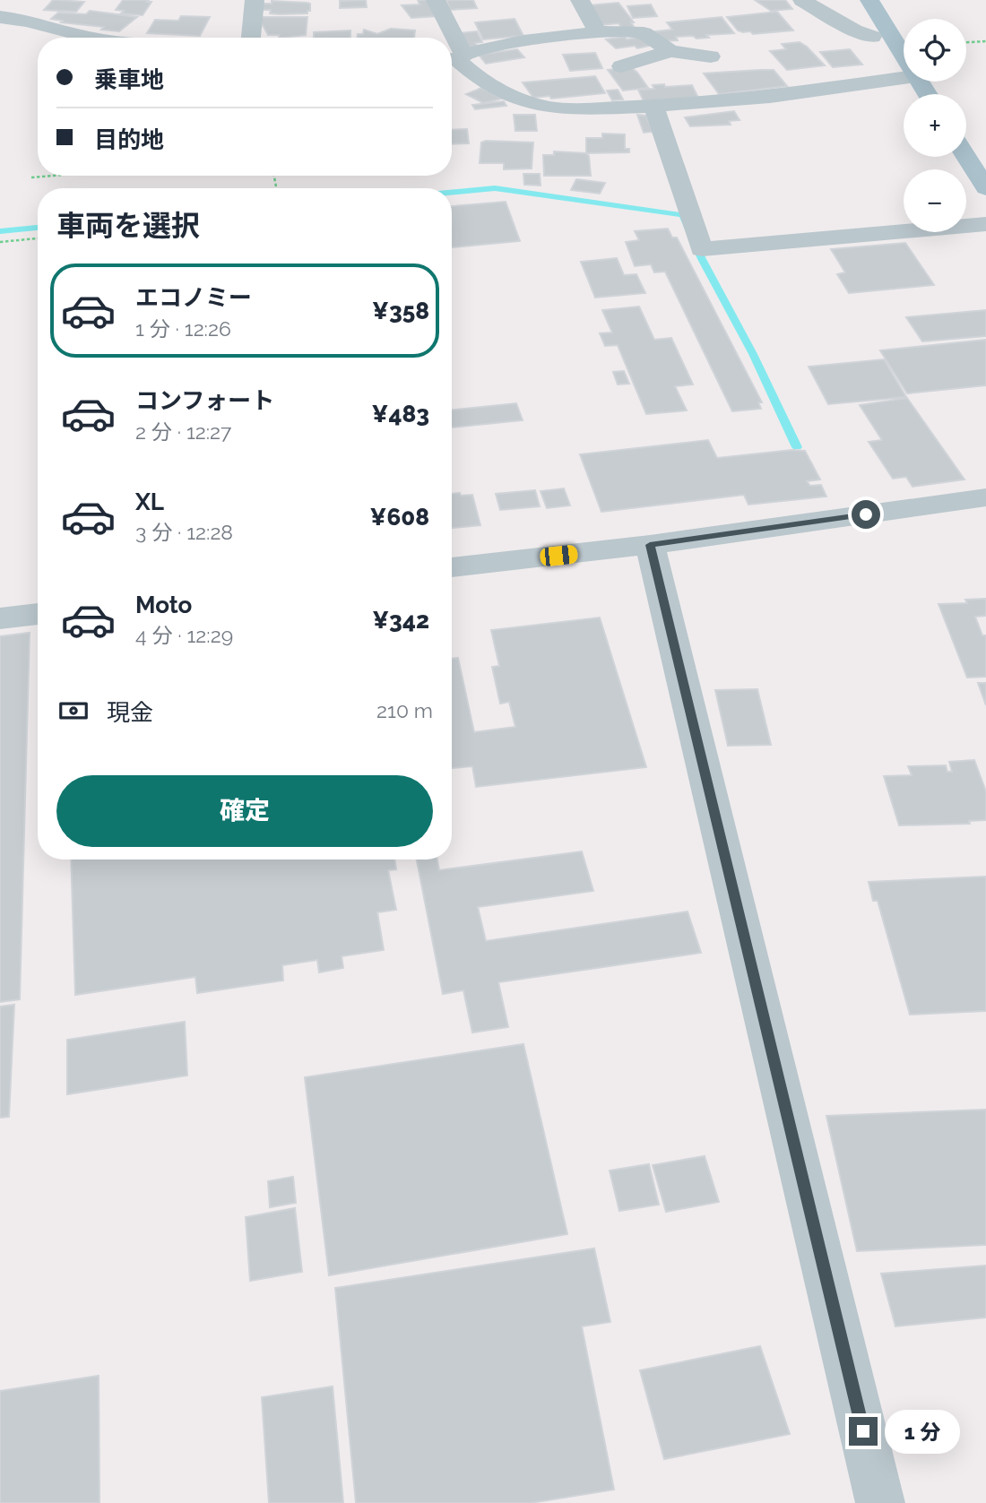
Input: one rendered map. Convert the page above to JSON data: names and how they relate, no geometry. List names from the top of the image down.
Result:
{
  "page": {
    "map_buttons": ["+", "−"],
    "banner": ["乗車地", "目的地"],
    "heading": "車両を選択",
    "list": [
      {
        "name": "エコノミー",
        "note": "1 分 · 12:26",
        "value": "¥358"
      },
      {
        "name": "コンフォート",
        "note": "2 分 · 12:27",
        "value": "¥483"
      },
      {
        "name": "XL",
        "note": "3 分 · 12:28",
        "value": "¥608"
      },
      {
        "name": "Moto",
        "note": "4 分 · 12:29",
        "value": "¥342"
      }
    ],
    "pay": ["現金", "210 m"],
    "buttons": "確定",
    "bubble": "1 分"
  }
}
